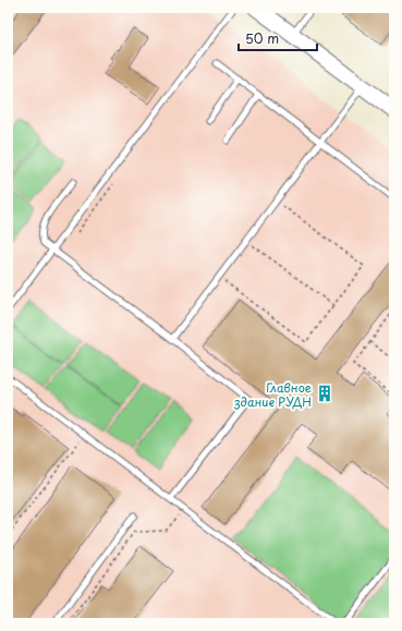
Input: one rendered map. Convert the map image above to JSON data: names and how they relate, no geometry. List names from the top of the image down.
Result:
{
  "places": {
    "building": ["Главное здание РУДН"]
  },
  "scale_bar": "50 m"
}
